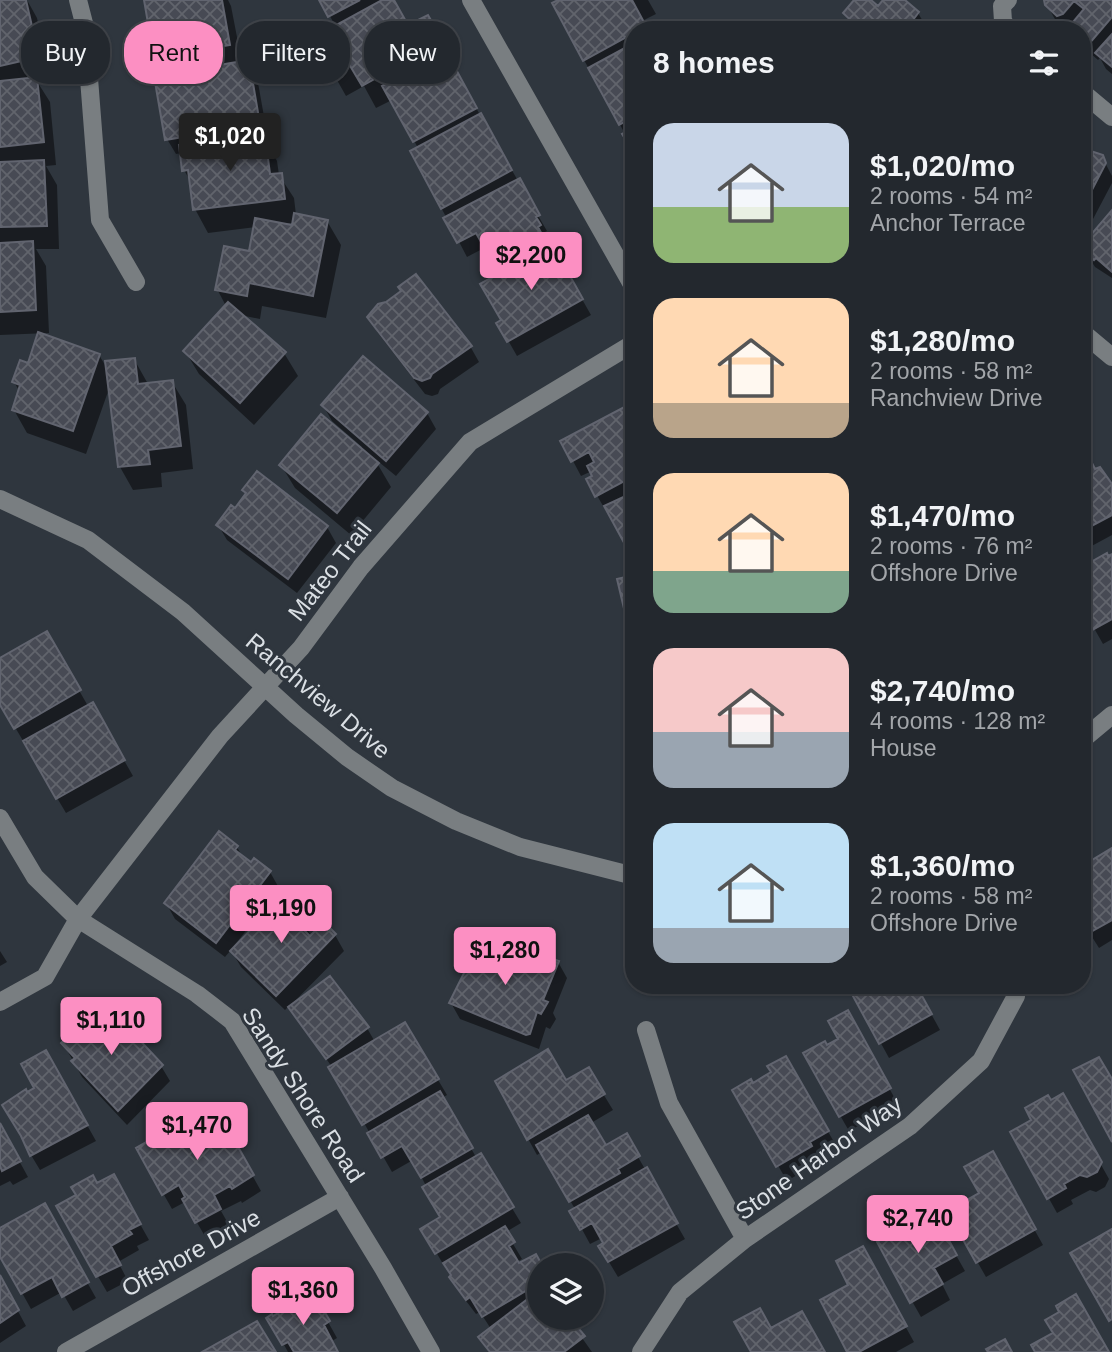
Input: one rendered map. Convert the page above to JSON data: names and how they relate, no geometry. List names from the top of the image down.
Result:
{
  "streets": {
    "street": [
      "Mateo Trail",
      "Ranchview Drive",
      "Sandy Shore Road",
      "Stone Harbor Way",
      "Offshore Drive"
    ]
  },
  "crossings": [
    ["Mateo Trail", "Ranchview Drive"],
    ["Mateo Trail", "Sandy Shore Road"],
    ["Sandy Shore Road", "Offshore Drive"]
  ],
  "page": {
    "chip": [
      "Buy",
      "Rent",
      "Filters",
      "New"
    ],
    "heading": "8 homes",
    "list": [
      {
        "name": "$1,020/mo",
        "note": "2 rooms · 54 m² · Anchor Terrace"
      },
      {
        "name": "$1,280/mo",
        "note": "2 rooms · 58 m² · Ranchview Drive"
      },
      {
        "name": "$1,470/mo",
        "note": "2 rooms · 76 m² · Offshore Drive"
      },
      {
        "name": "$2,740/mo",
        "note": "4 rooms · 128 m² · House"
      },
      {
        "name": "$1,360/mo",
        "note": "2 rooms · 58 m² · Offshore Drive"
      }
    ],
    "price": [
      "$1,020",
      "$2,200",
      "$1,190",
      "$1,280",
      "$1,110",
      "$1,470",
      "$2,740",
      "$1,360"
    ]
  }
}
